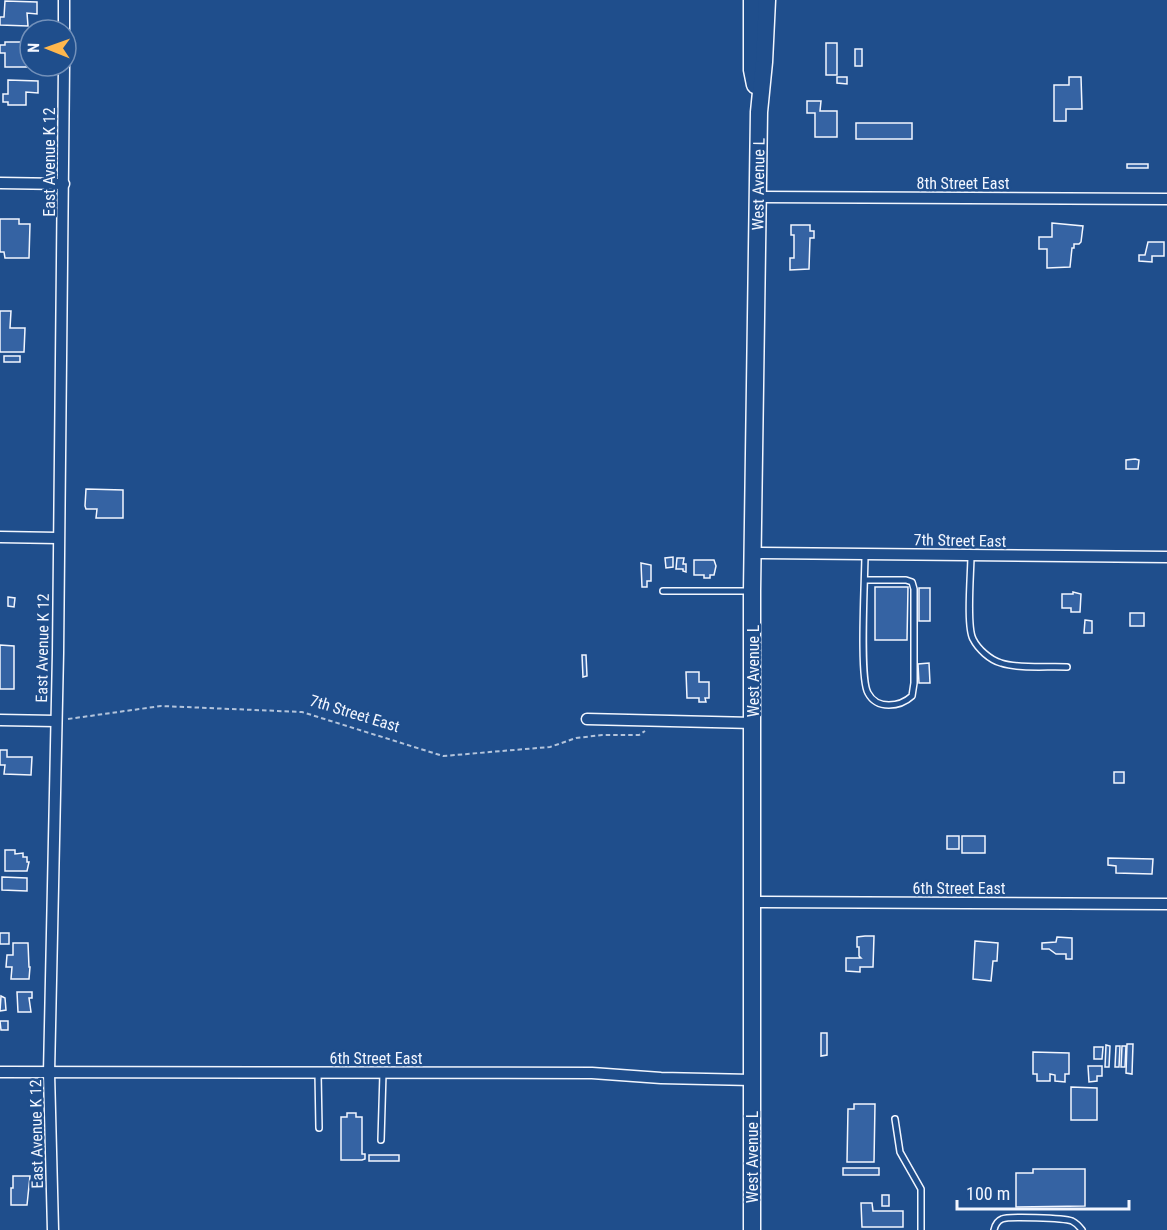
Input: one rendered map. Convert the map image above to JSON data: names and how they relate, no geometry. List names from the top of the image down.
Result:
{
  "streets": {
    "main road": ["West Avenue L"],
    "street": [
      "East Avenue K 12",
      "8th Street East",
      "7th Street East",
      "6th Street East"
    ]
  },
  "crossings": [
    ["East Avenue K 12", "7th Street East"],
    ["East Avenue K 12", "6th Street East"],
    ["8th Street East", "West Avenue L"],
    ["West Avenue L", "7th Street East"],
    ["West Avenue L", "6th Street East"]
  ],
  "scale_bar": "100 m",
  "north": "left"
}
